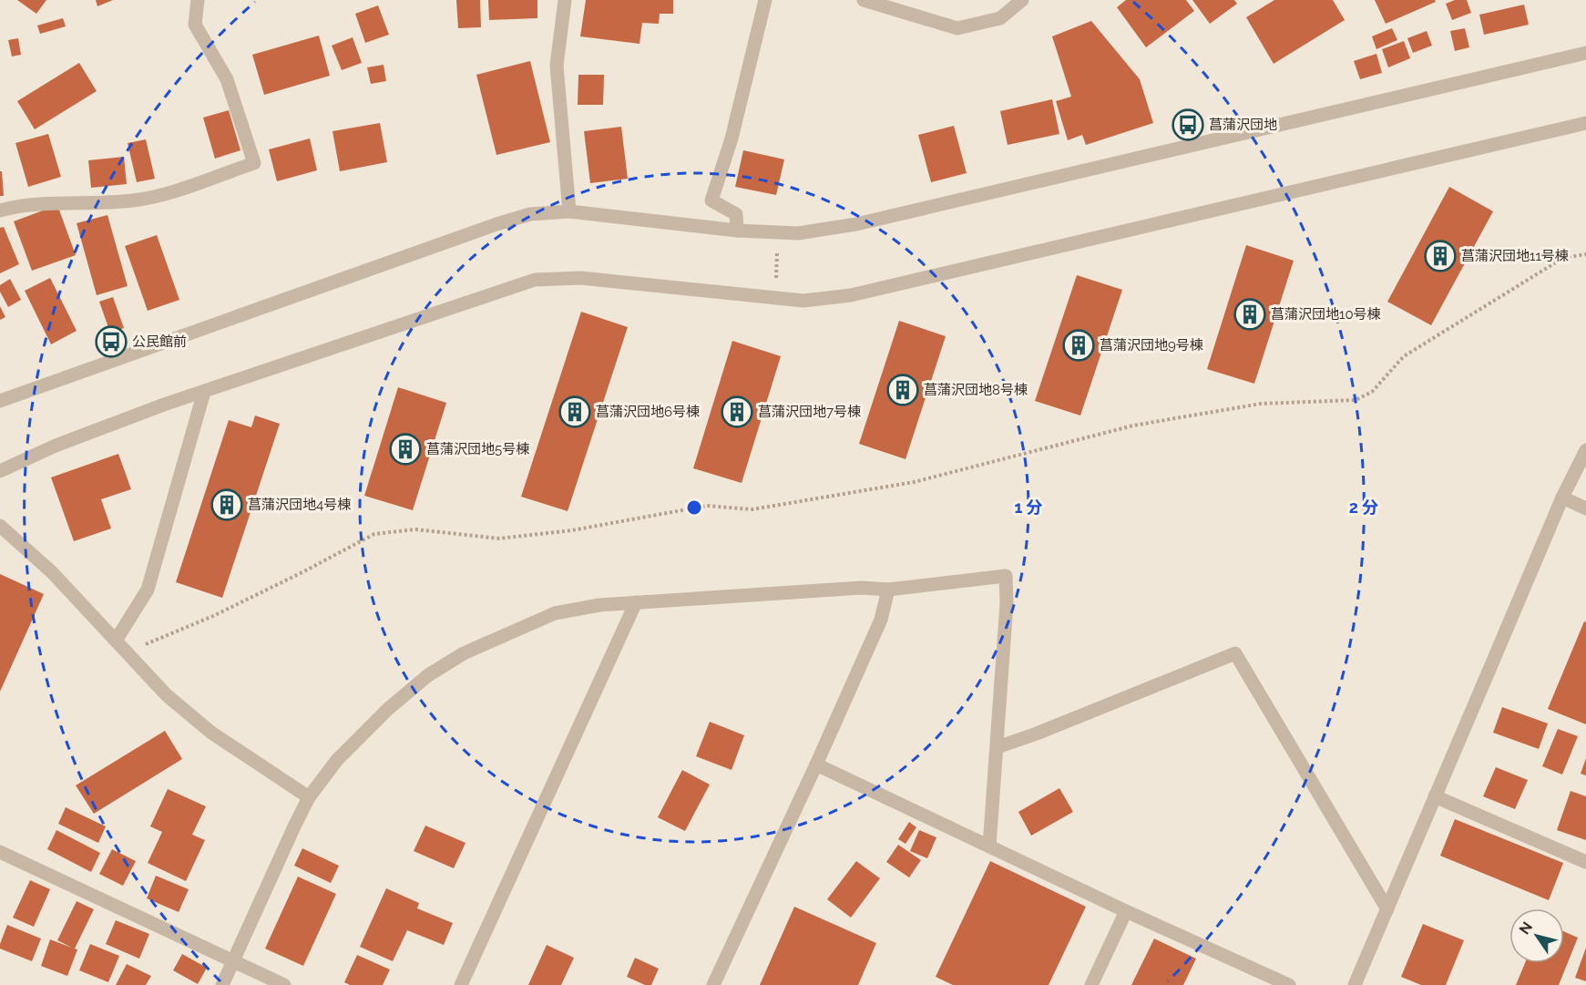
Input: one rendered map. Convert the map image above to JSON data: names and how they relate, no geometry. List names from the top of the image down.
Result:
{
  "places": {
    "bus stop": ["菖蒲沢団地", "公民館前"],
    "building": [
      "菖蒲沢団地11号棟",
      "菖蒲沢団地10号棟",
      "菖蒲沢団地9号棟",
      "菖蒲沢団地8号棟",
      "菖蒲沢団地6号棟",
      "菖蒲沢団地7号棟",
      "菖蒲沢団地5号棟",
      "菖蒲沢団地4号棟"
    ]
  },
  "north": "top left",
  "rings": ["1 分", "2 分"]
}
